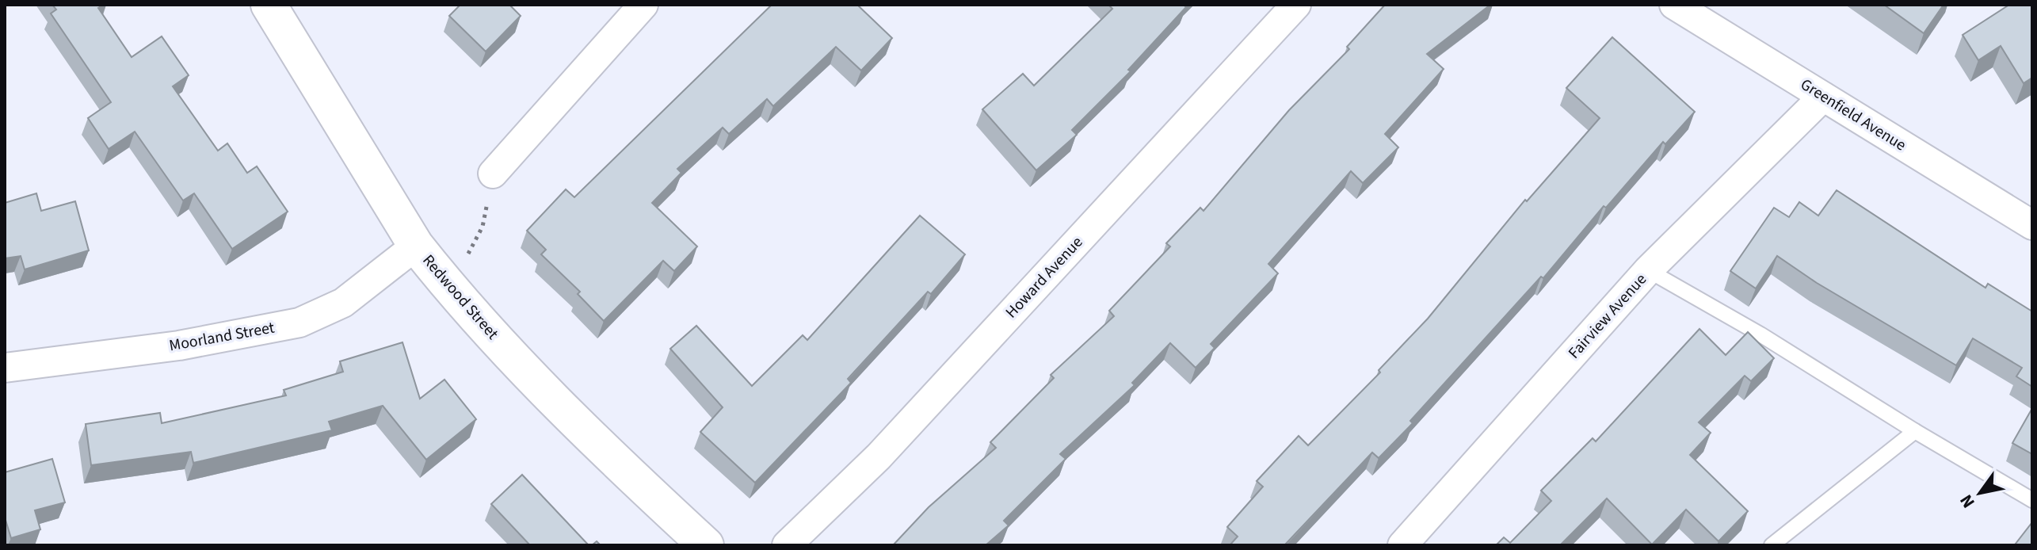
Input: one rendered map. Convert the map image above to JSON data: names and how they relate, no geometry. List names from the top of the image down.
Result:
{
  "streets": {
    "main road": ["Redwood Street"],
    "street": [
      "Greenfield Avenue",
      "Howard Avenue",
      "Fairview Avenue",
      "Moorland Street"
    ]
  },
  "crossings": [
    ["Greenfield Avenue", "Fairview Avenue"],
    ["Redwood Street", "Moorland Street"]
  ],
  "north": "bottom left"
}
